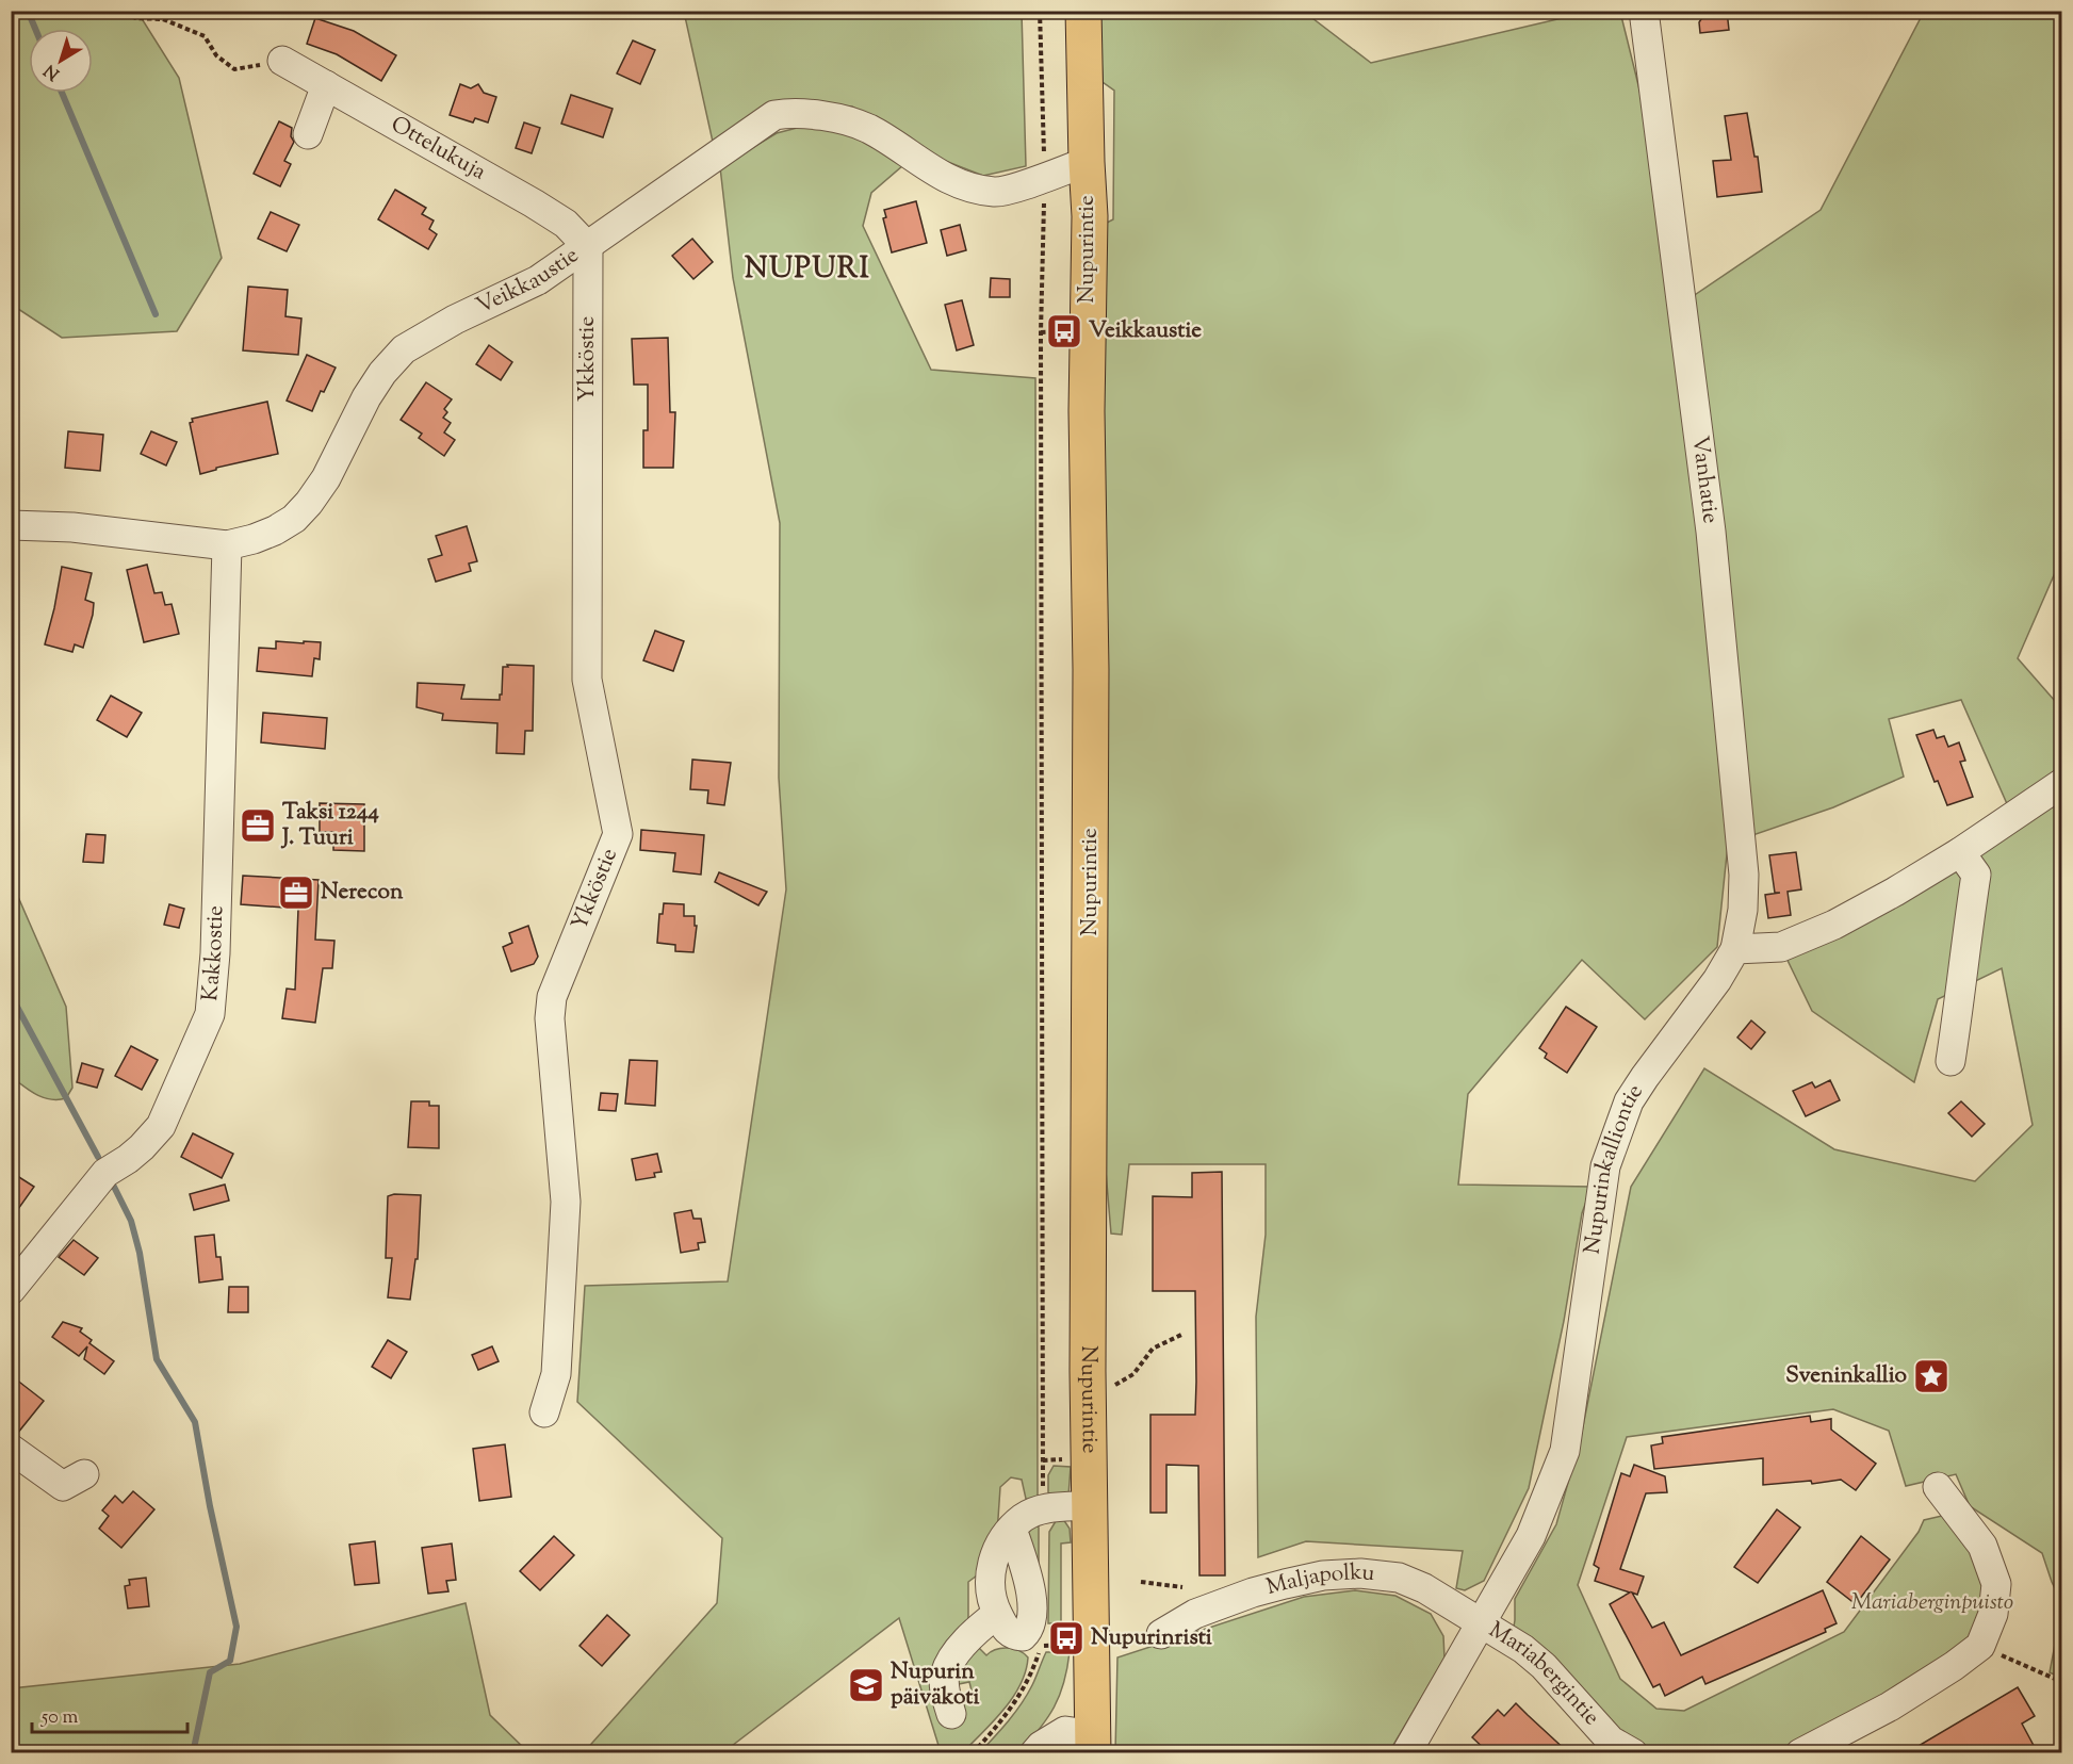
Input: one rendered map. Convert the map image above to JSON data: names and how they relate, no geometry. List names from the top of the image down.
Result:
{
  "streets": {
    "main road": ["Nupurintie"],
    "street": [
      "Ottelukuja",
      "Veikkaustie",
      "Ykköstie",
      "Vanhatie",
      "Kakkostie",
      "Nupurinkalliontie",
      "Maljapolku",
      "Mariabergintie"
    ]
  },
  "crossings": [
    ["Ottelukuja", "Veikkaustie"],
    ["Ottelukuja", "Ykköstie"],
    ["Nupurintie", "Veikkaustie"],
    ["Veikkaustie", "Ykköstie"],
    ["Veikkaustie", "Kakkostie"],
    ["Vanhatie", "Nupurinkalliontie"],
    ["Nupurinkalliontie", "Maljapolku"],
    ["Nupurinkalliontie", "Mariabergintie"],
    ["Maljapolku", "Mariabergintie"]
  ],
  "districts": ["NUPURI"],
  "parks": ["Mariaberginpuisto"],
  "places": {
    "bus stop": ["Veikkaustie", "Nupurinristi"],
    "office": ["Taksi 1244 J. Tuuri", "Nerecon"],
    "place": ["Sveninkallio"],
    "school or university": ["Nupurin päiväkoti"]
  },
  "scale_bar": "50 m",
  "north": "bottom left"
}
